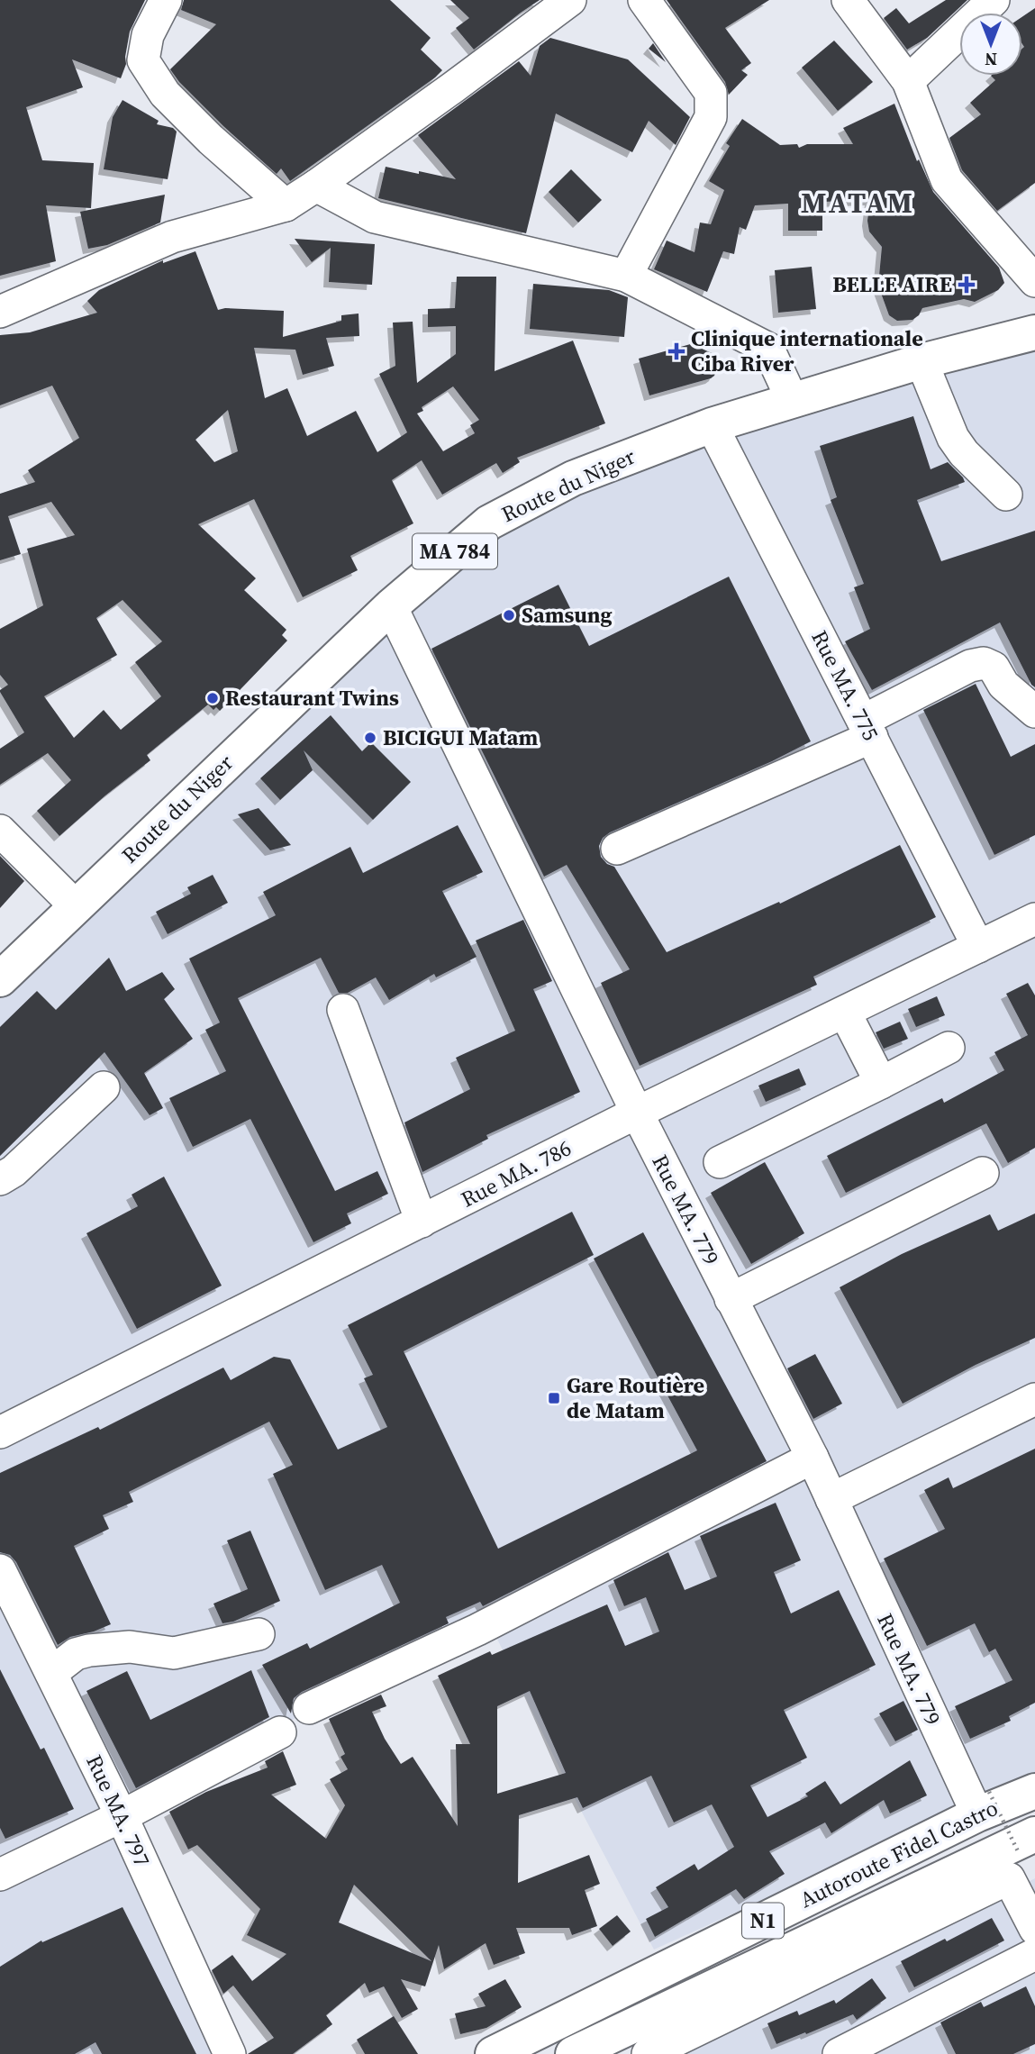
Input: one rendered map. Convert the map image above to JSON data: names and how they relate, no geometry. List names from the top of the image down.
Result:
{
  "streets": {
    "main road": [
      "Route du Niger",
      "MA 784",
      "Autoroute Fidel Castro",
      "N1"
    ],
    "street": [
      "Rue MA. 775",
      "Rue MA. 786",
      "Rue MA. 779",
      "Rue MA. 797"
    ]
  },
  "crossings": [
    ["Route du Niger", "Rue MA. 775"],
    ["Route du Niger", "Rue MA. 779"],
    ["Rue MA. 775", "Rue MA. 786"],
    ["Rue MA. 786", "Rue MA. 779"],
    ["Rue MA. 779", "Autoroute Fidel Castro"]
  ],
  "districts": ["MATAM"],
  "places": {
    "health": ["BELLE AIRE", "Clinique internationale Ciba River"],
    "other": ["Samsung", "Restaurant Twins", "BICIGUI Matam"],
    "transit": ["Gare Routière de Matam"]
  },
  "north": "bottom"
}
